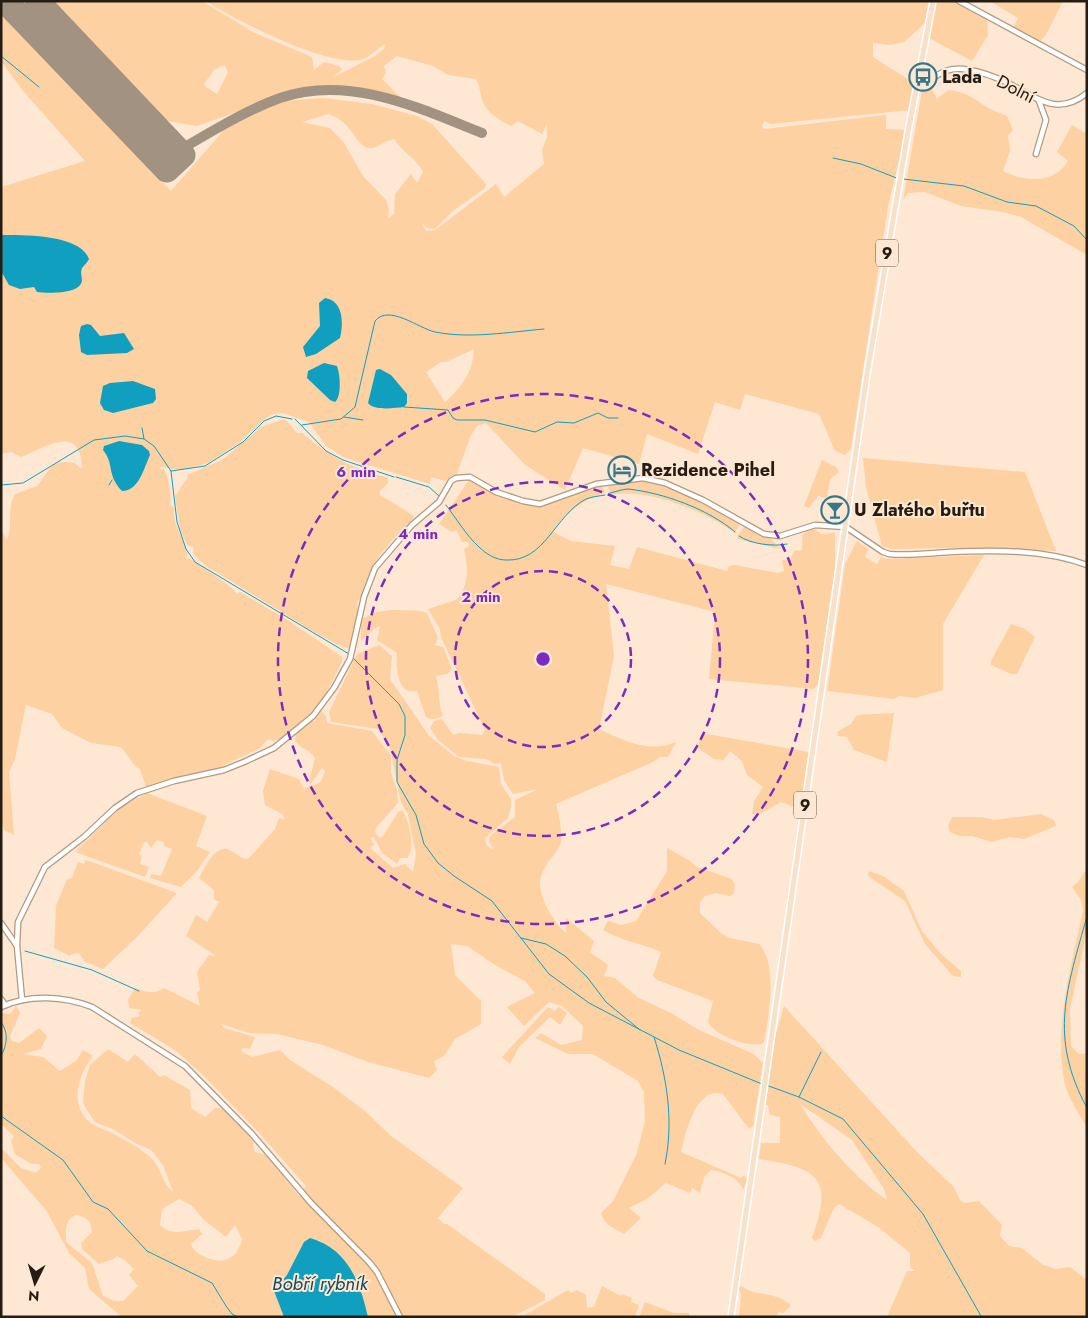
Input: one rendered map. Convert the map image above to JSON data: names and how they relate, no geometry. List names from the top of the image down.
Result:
{
  "streets": {
    "main road": ["9"],
    "street": ["Dolní"]
  },
  "crossings": [
    ["Dolní", "9"]
  ],
  "water": ["Bobří rybník"],
  "places": {
    "bus stop": ["Lada"],
    "hotel": ["Rezidence Pihel"],
    "bar": ["U Zlatého buřtu"]
  },
  "north": "bottom",
  "rings": ["6 min", "4 min", "2 min"]
}
